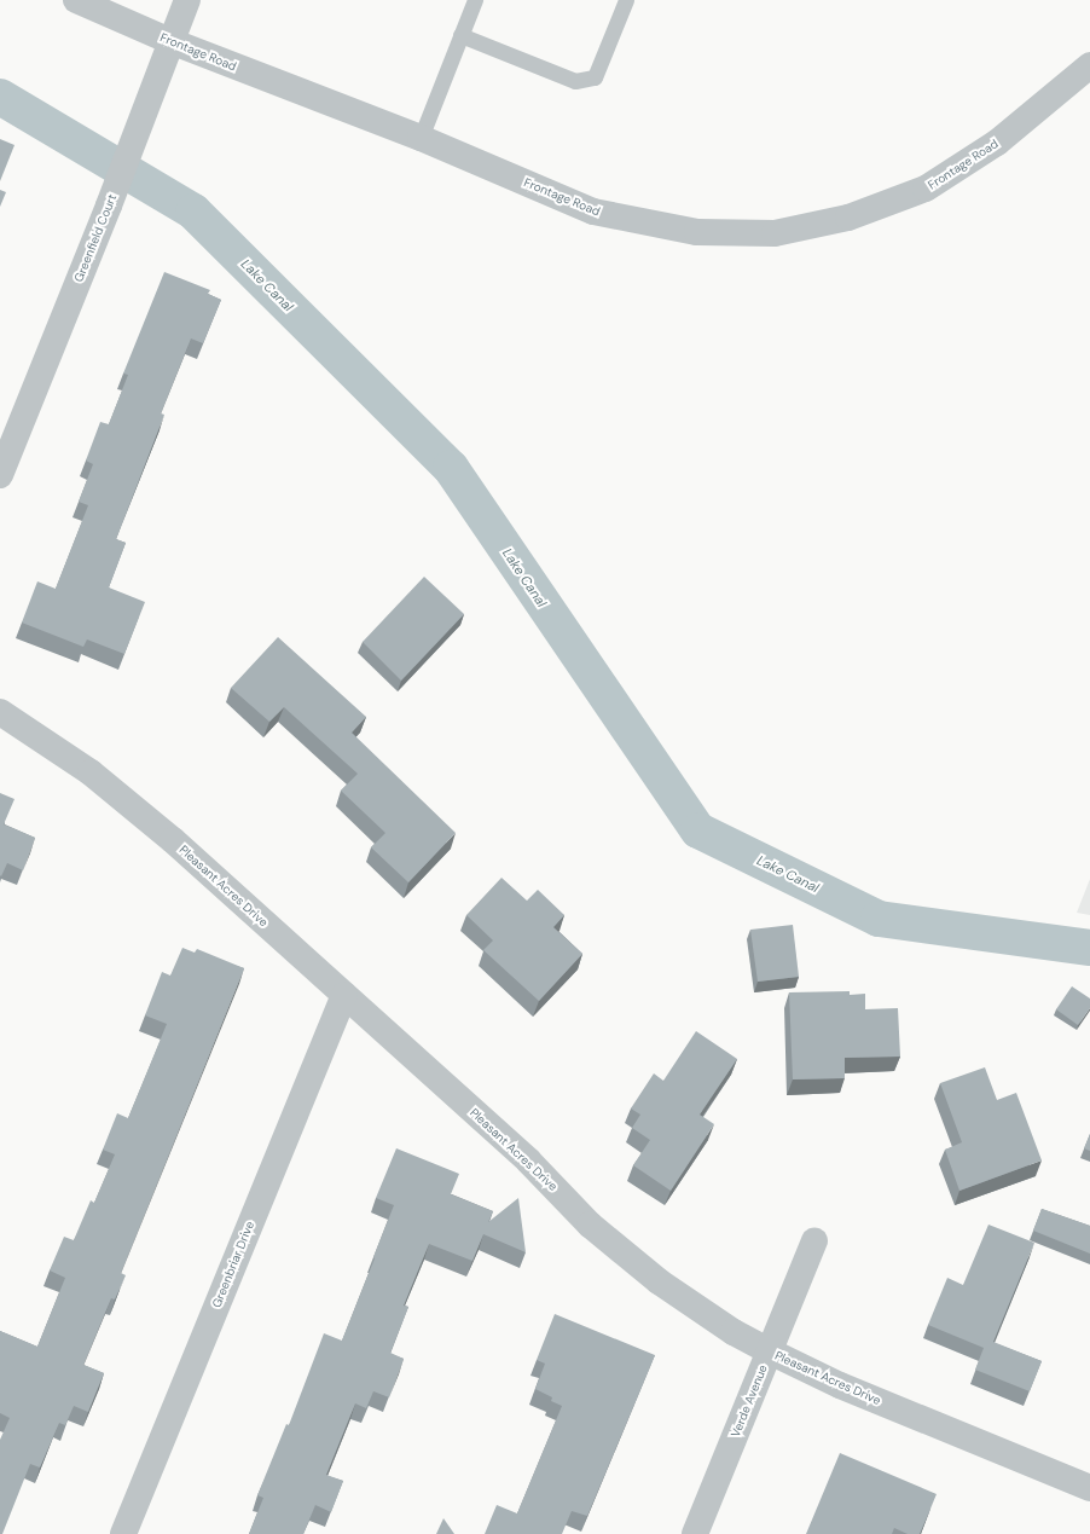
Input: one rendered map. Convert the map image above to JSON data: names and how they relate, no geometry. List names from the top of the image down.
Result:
{
  "streets": {
    "street": [
      "Frontage Road",
      "Greenfield Court",
      "Pleasant Acres Drive",
      "Greenbriar Drive",
      "Verde Avenue"
    ]
  },
  "crossings": [
    ["Frontage Road", "Greenfield Court"],
    ["Pleasant Acres Drive", "Greenbriar Drive"],
    ["Pleasant Acres Drive", "Verde Avenue"]
  ],
  "water": ["Lake Canal"]
}
